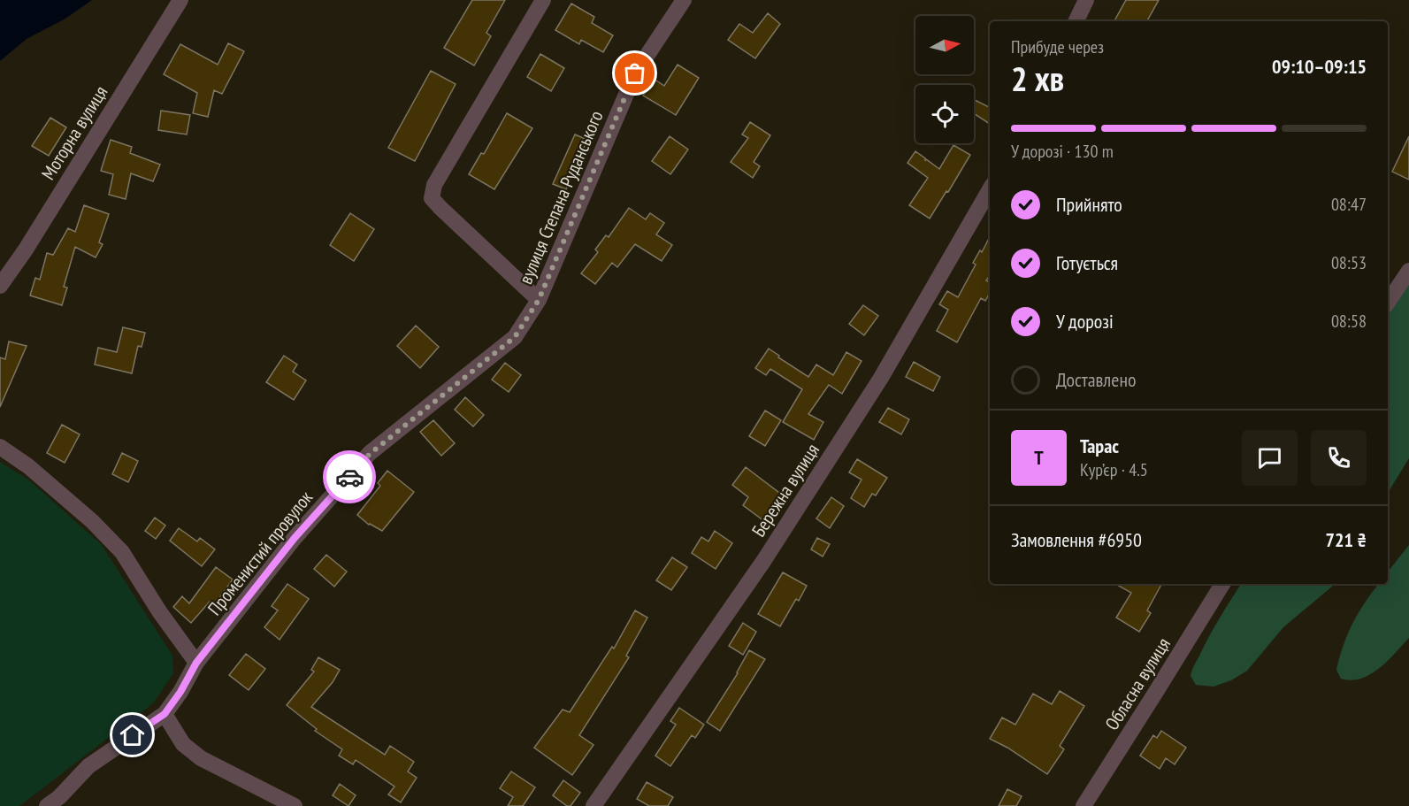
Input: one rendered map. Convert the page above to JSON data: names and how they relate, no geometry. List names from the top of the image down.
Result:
{
  "streets": {
    "street": [
      "Моторна вулиця",
      "вулиця Степана Руданського",
      "Бережна вулиця",
      "Променистий провулок",
      "Обласна вулиця"
    ]
  },
  "crossings": [
    ["вулиця Степана Руданського", "Променистий провулок"]
  ],
  "north": "right",
  "page": {
    "heading": ["2 хв", "Прибуде через", "09:10–09:15"],
    "panel": [
      "Тарас",
      "Кур’єр · 4.5",
      "Замовлення #6950",
      "721 ₴"
    ],
    "bar": "У дорозі · 130 m",
    "list": [
      ["Прийнято", "08:47"],
      ["Готується", "08:53"],
      ["У дорозі", "08:58"],
      "Доставлено"
    ],
    "round": "Т"
  }
}
